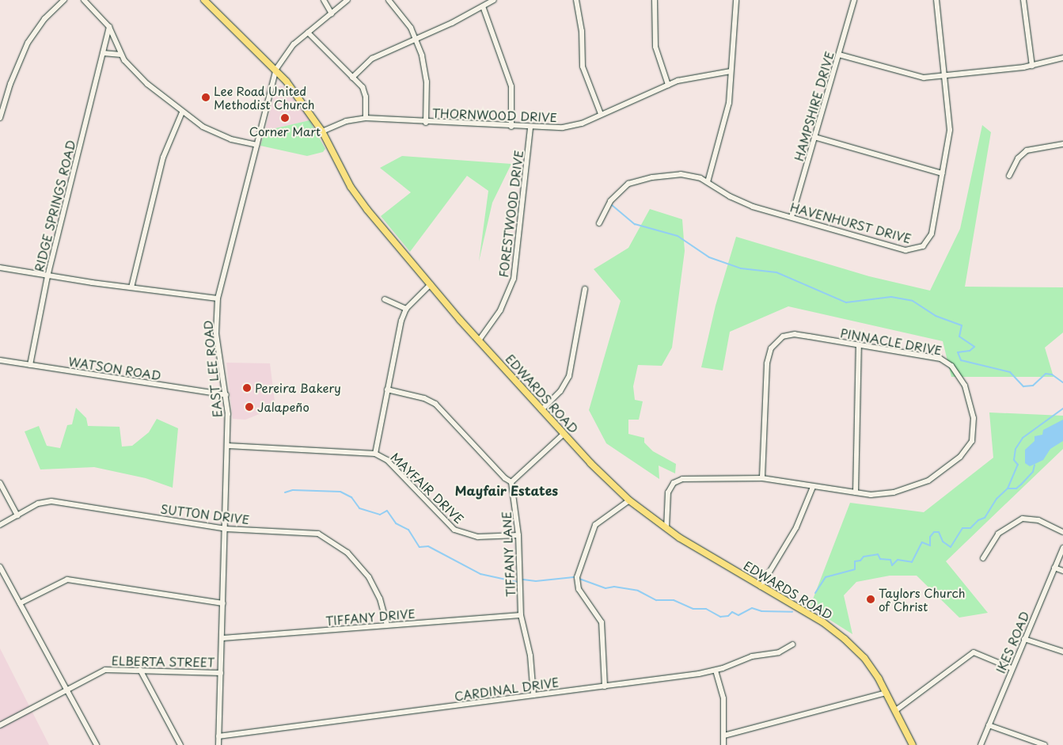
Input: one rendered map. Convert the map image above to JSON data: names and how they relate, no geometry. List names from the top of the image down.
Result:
{
  "streets": {
    "main road": ["EDWARDS ROAD"],
    "street": [
      "HAMPSHIRE DRIVE",
      "THORNWOOD DRIVE",
      "RIDGE SPRINGS ROAD",
      "FORESTWOOD DRIVE",
      "HAVENHURST DRIVE",
      "PINNACLE DRIVE",
      "WATSON ROAD",
      "EAST LEE ROAD",
      "MAYFAIR DRIVE",
      "SUTTON DRIVE",
      "TIFFANY LANE",
      "TIFFANY DRIVE",
      "IKES ROAD",
      "ELBERTA STREET",
      "CARDINAL DRIVE"
    ]
  },
  "crossings": [
    ["HAMPSHIRE DRIVE", "HAVENHURST DRIVE"],
    ["THORNWOOD DRIVE", "FORESTWOOD DRIVE"],
    ["THORNWOOD DRIVE", "EDWARDS ROAD"],
    ["RIDGE SPRINGS ROAD", "WATSON ROAD"],
    ["FORESTWOOD DRIVE", "EDWARDS ROAD"],
    ["PINNACLE DRIVE", "EDWARDS ROAD"],
    ["WATSON ROAD", "EAST LEE ROAD"],
    ["EAST LEE ROAD", "EDWARDS ROAD"],
    ["EAST LEE ROAD", "MAYFAIR DRIVE"],
    ["EAST LEE ROAD", "SUTTON DRIVE"],
    ["EAST LEE ROAD", "TIFFANY DRIVE"],
    ["EAST LEE ROAD", "ELBERTA STREET"],
    ["EAST LEE ROAD", "CARDINAL DRIVE"],
    ["MAYFAIR DRIVE", "TIFFANY LANE"],
    ["SUTTON DRIVE", "TIFFANY DRIVE"],
    ["TIFFANY LANE", "TIFFANY DRIVE"],
    ["TIFFANY LANE", "CARDINAL DRIVE"]
  ],
  "districts": ["Mayfair Estates"],
  "places": [
    "Lee Road United Methodist Church",
    "Corner Mart",
    "Pereira Bakery",
    "Jalapeño",
    "Taylors Church of Christ"
  ]
}
